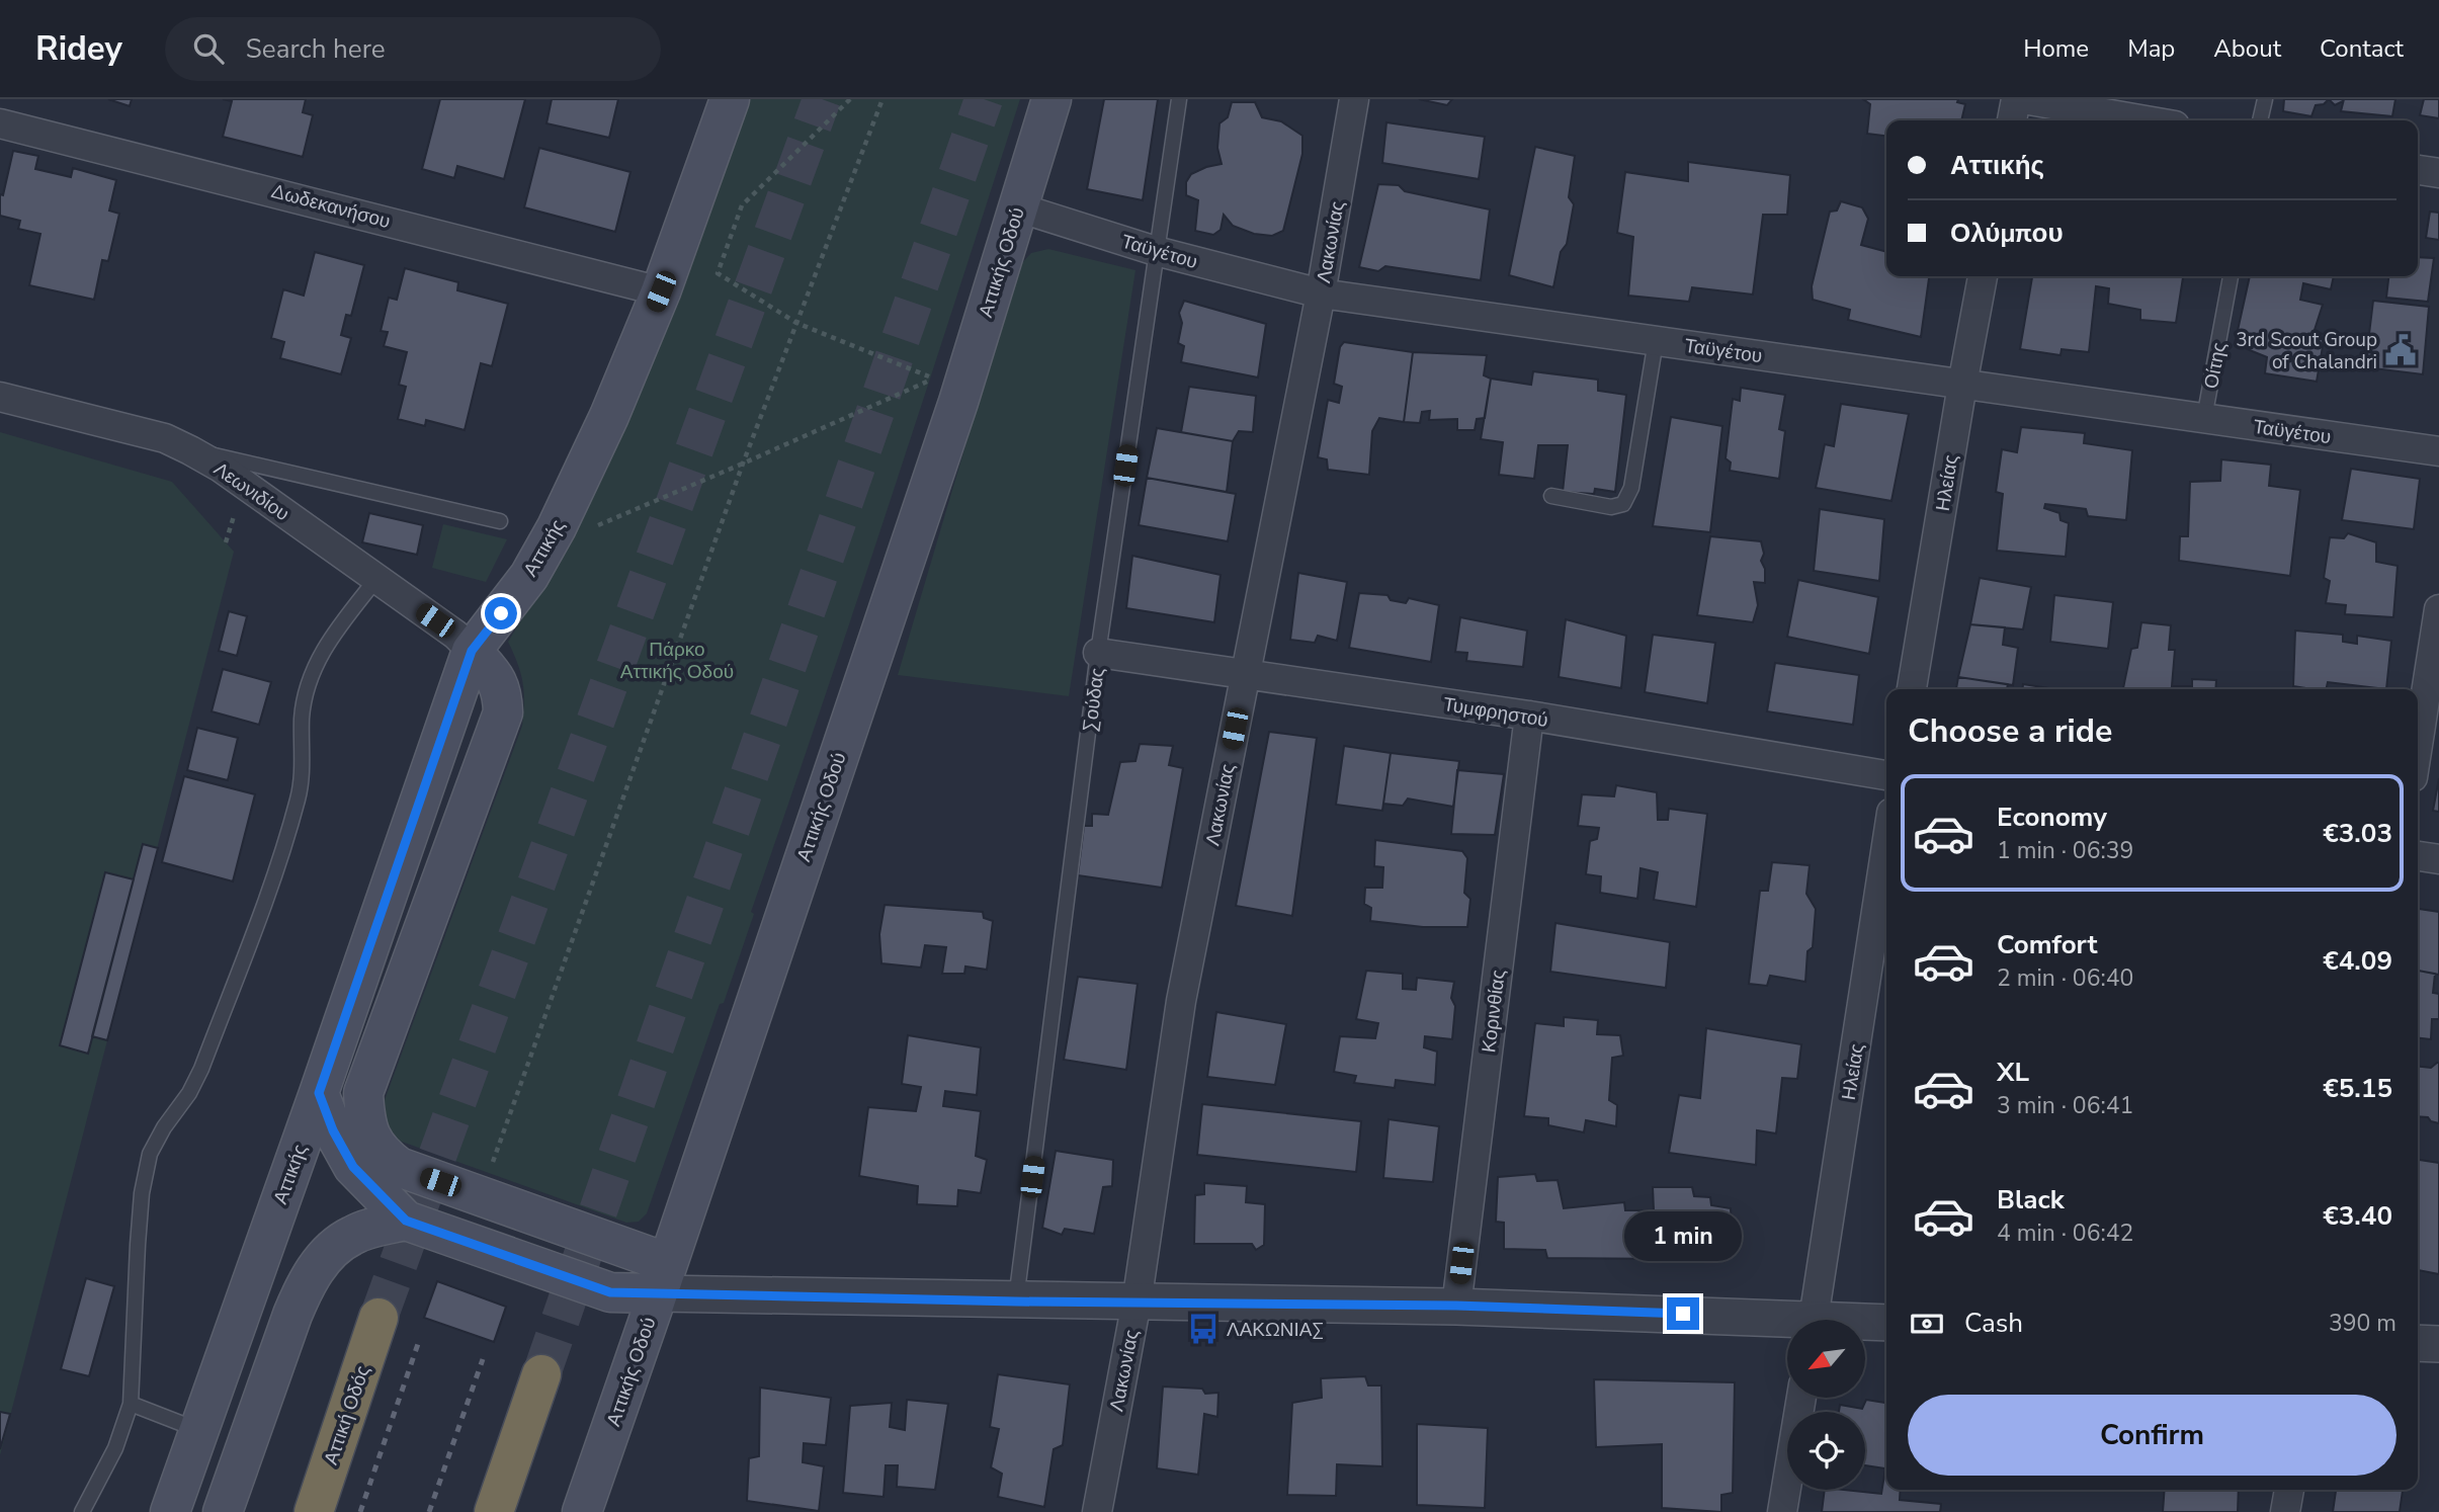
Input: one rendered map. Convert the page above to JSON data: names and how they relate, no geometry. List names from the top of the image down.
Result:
{
  "streets": {
    "highway": ["Αττική Οδός"],
    "main road": ["Αττικής Οδού", "Αττικής"],
    "street": [
      "Δωδεκανήσου",
      "Λακωνίας",
      "Ταϋγέτου",
      "Ηλείας",
      "Λεωνιδίου",
      "Τυμφρηστού",
      "Κορινθίας"
    ],
    "lane": ["Οίτης", "Σούδας"]
  },
  "crossings": [
    ["Δωδεκανήσου", "Αττικής"],
    ["Λακωνίας", "Ταϋγέτου"],
    ["Λακωνίας", "Τυμφρηστού"],
    ["Ταϋγέτου", "Αττικής Οδού"],
    ["Ταϋγέτου", "Οίτης"],
    ["Ταϋγέτου", "Ηλείας"],
    ["Ταϋγέτου", "Σούδας"],
    ["Λεωνιδίου", "Αττικής"],
    ["Σούδας", "Τυμφρηστού"],
    ["Τυμφρηστού", "Κορινθίας"]
  ],
  "parks": ["Πάρκο Αττικής Οδού"],
  "places": {
    "public building": ["3rd Scout Group of Chalandri"],
    "bus stop": ["ΛΑΚΩΝΙΑΣ"]
  },
  "north": "bottom left",
  "page": {
    "header": "Ridey",
    "search": "Search here",
    "nav": [
      "Home",
      "Map",
      "About",
      "Contact"
    ],
    "banner": ["Αττικής", "Ολύμπου"],
    "heading": "Choose a ride",
    "list": [
      {
        "name": "Economy",
        "note": "1 min · 06:39",
        "value": "€3.03"
      },
      {
        "name": "Comfort",
        "note": "2 min · 06:40",
        "value": "€4.09"
      },
      {
        "name": "XL",
        "note": "3 min · 06:41",
        "value": "€5.15"
      },
      {
        "name": "Black",
        "note": "4 min · 06:42",
        "value": "€3.40"
      }
    ],
    "bubble": "1 min",
    "pay": ["Cash", "390 m"],
    "buttons": "Confirm"
  }
}
